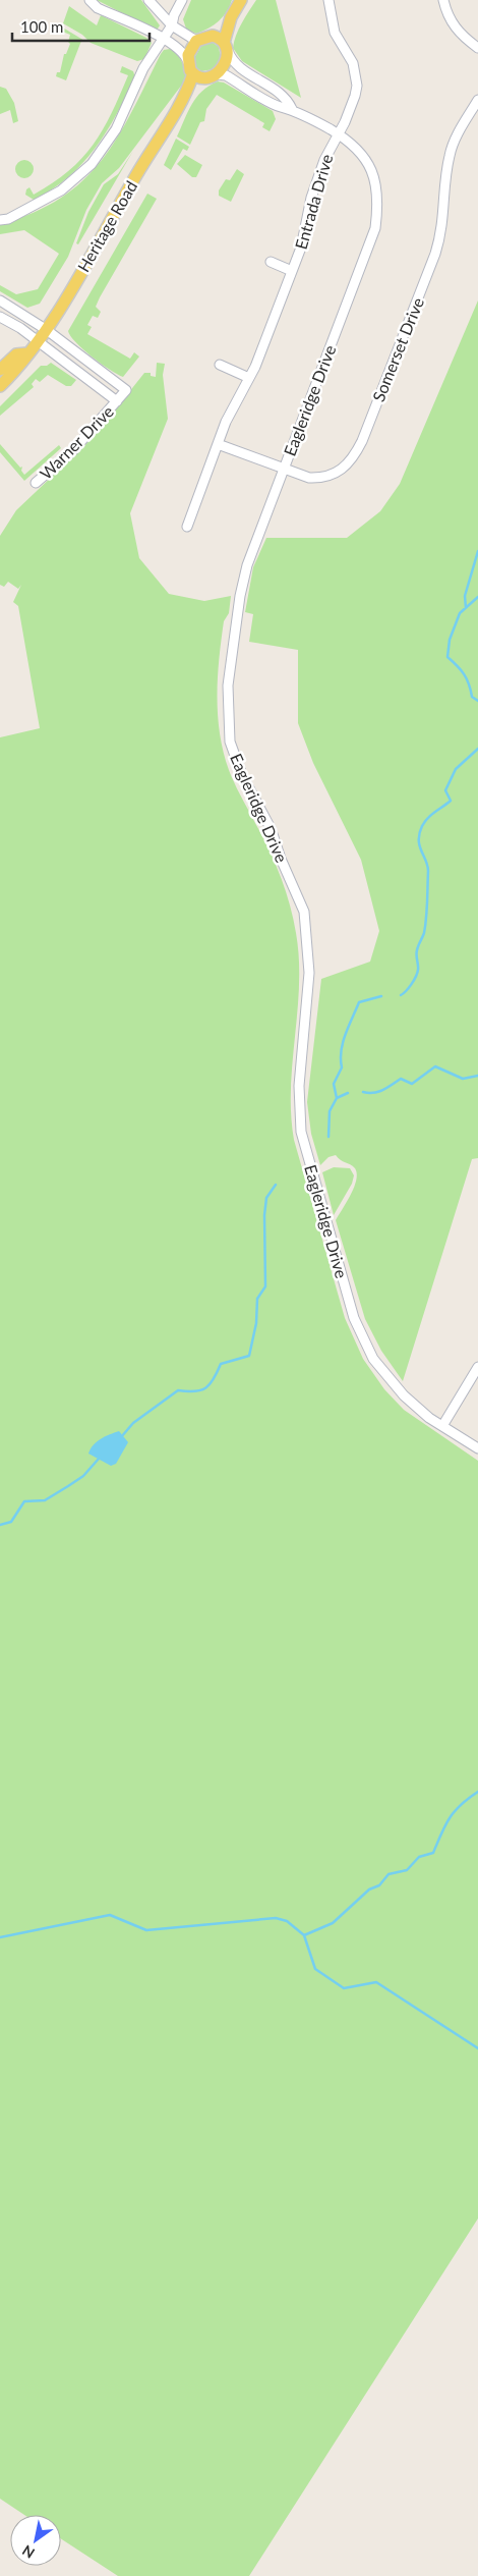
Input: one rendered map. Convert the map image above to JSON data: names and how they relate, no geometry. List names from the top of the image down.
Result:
{
  "streets": {
    "main road": ["Heritage Road"],
    "street": [
      "Entrada Drive",
      "Somerset Drive",
      "Eagleridge Drive",
      "Warner Drive"
    ]
  },
  "crossings": [
    ["Entrada Drive", "Somerset Drive"],
    ["Entrada Drive", "Eagleridge Drive"],
    ["Heritage Road", "Eagleridge Drive"],
    ["Heritage Road", "Warner Drive"],
    ["Somerset Drive", "Eagleridge Drive"]
  ],
  "scale_bar": "100 m",
  "north": "bottom left"
}
